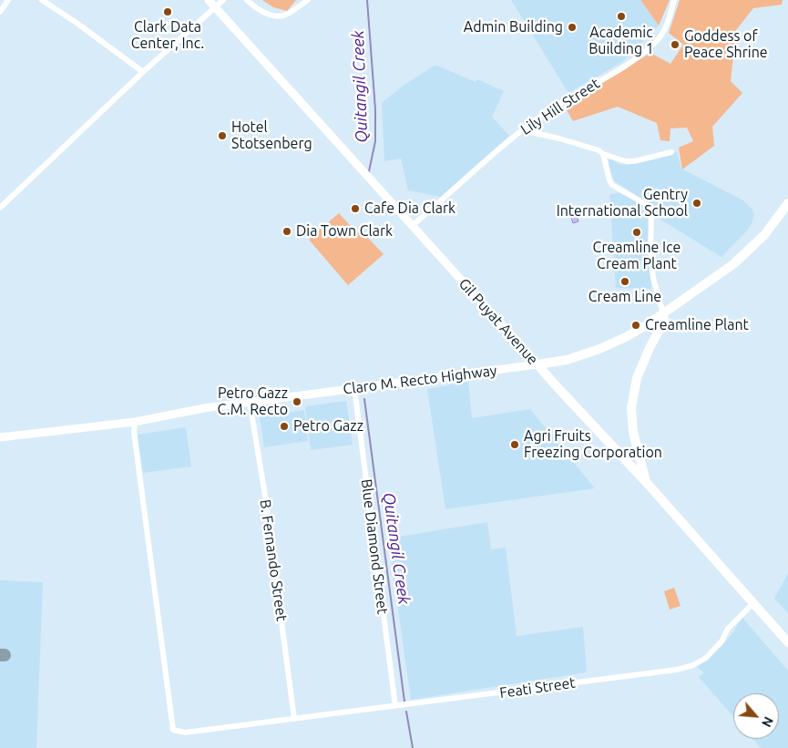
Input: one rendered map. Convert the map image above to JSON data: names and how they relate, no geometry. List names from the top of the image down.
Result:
{
  "streets": {
    "main road": ["Gil Puyat Avenue", "Claro M. Recto Highway"],
    "street": [
      "Lily Hill Street",
      "Blue Diamond Street",
      "B. Fernando Street",
      "Feati Street"
    ]
  },
  "crossings": [
    ["Lily Hill Street", "Gil Puyat Avenue"],
    ["Gil Puyat Avenue", "Claro M. Recto Highway"],
    ["Gil Puyat Avenue", "Feati Street"],
    ["Claro M. Recto Highway", "Blue Diamond Street"],
    ["Claro M. Recto Highway", "B. Fernando Street"],
    ["Claro M. Recto Highway", "Feati Street"],
    ["Blue Diamond Street", "Feati Street"],
    ["B. Fernando Street", "Feati Street"]
  ],
  "water": ["Quitangil Creek"],
  "places": [
    "Clark Data Center, Inc.",
    "Academic Building 1",
    "Admin Building",
    "Goddess of Peace Shrine",
    "Hotel Stotsenberg",
    "Gentry International School",
    "Cafe Dia Clark",
    "Dia Town Clark",
    "Creamline Ice Cream Plant",
    "Cream Line",
    "Creamline Plant",
    "Petro Gazz C.M. Recto",
    "Petro Gazz",
    "Agri Fruits Freezing Corporation"
  ],
  "north": "bottom right"
}
